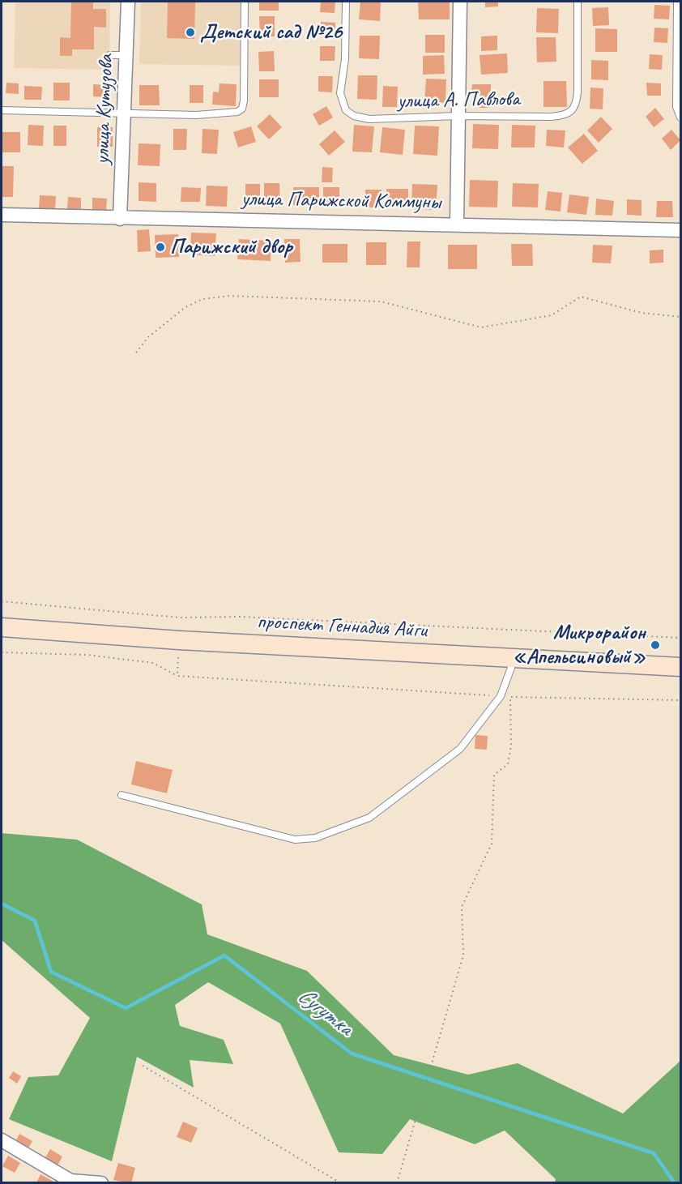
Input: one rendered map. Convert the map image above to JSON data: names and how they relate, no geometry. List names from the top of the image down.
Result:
{
  "streets": {
    "main road": ["проспект Геннадия Айги"],
    "street": ["улица Кутузова", "улица Парижской Коммуны"],
    "lane": ["улица А. Павлова"]
  },
  "crossings": [
    ["улица Кутузова", "улица Парижской Коммуны"]
  ],
  "water": ["Сугутка"],
  "places": ["Детский сад №26", "Парижский двор", "Микрорайон «Апельсиновый»"]
}
